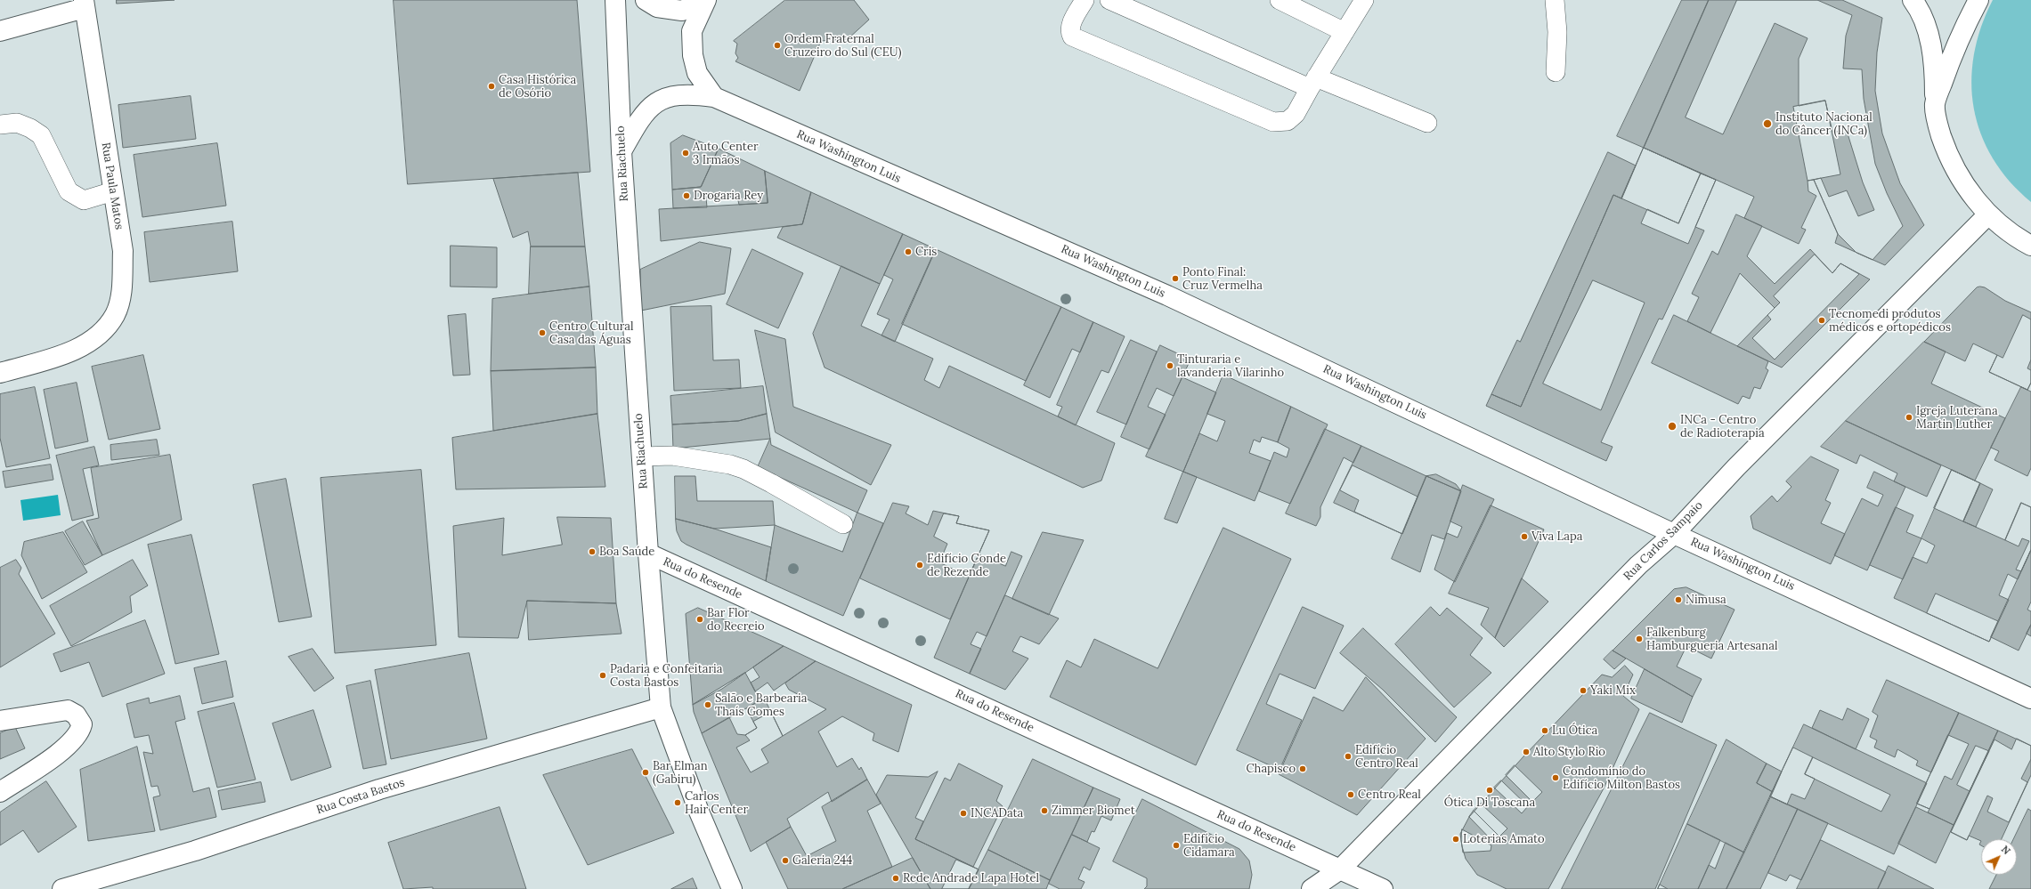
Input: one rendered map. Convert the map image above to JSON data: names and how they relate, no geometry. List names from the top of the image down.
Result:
{
  "streets": {
    "street": [
      "Rua Washington Luis",
      "Rua Riachuelo",
      "Rua Paula Matos",
      "Rua Carlos Sampaio",
      "Rua do Resende",
      "Rua Costa Bastos"
    ]
  },
  "crossings": [
    ["Rua Washington Luis", "Rua Riachuelo"],
    ["Rua Washington Luis", "Rua Carlos Sampaio"],
    ["Rua Riachuelo", "Rua do Resende"],
    ["Rua Riachuelo", "Rua Costa Bastos"],
    ["Rua Carlos Sampaio", "Rua do Resende"]
  ],
  "places": [
    "Ordem Fraternal Cruzeiro do Sul (CEU)",
    "Casa Histórica de Osório",
    "Instituto Nacional do Câncer (INCa)",
    "Auto Center 3 Irmãos",
    "Drogaria Rey",
    "Cris",
    "Ponto Final: Cruz Vermelha",
    "Tecnomedi produtos médicos e ortopédicos",
    "Centro Cultural Casa das Águas",
    "Tinturaria e lavanderia Vilarinho",
    "Igreja Luterana Martin Luther",
    "INCa - Centro de Radioterapia",
    "Viva Lapa",
    "Boa Saúde",
    "Edifício Conde de Rezende",
    "Nimusa",
    "Bar Flor do Recreio",
    "Falkenburg Hamburgueria Artesanal",
    "Padaria e Confeitaria Costa Bastos",
    "Yaki Mix",
    "Salão e Barbearia Thaís Gomes",
    "Lu Ótica",
    "Alto Stylo Rio",
    "Edifício Centro Real",
    "Chapisco",
    "Bar Elman (Gabiru)",
    "Condomínio do Edifício Milton Bastos",
    "Ótica Di Toscana",
    "Centro Real",
    "Carlos Hair Center",
    "Zimmer Biomet",
    "INCAData",
    "Loterias Amato",
    "Edifício Cidamara",
    "Galeria 244",
    "Rede Andrade Lapa Hotel"
  ],
  "north": "top right"
}
